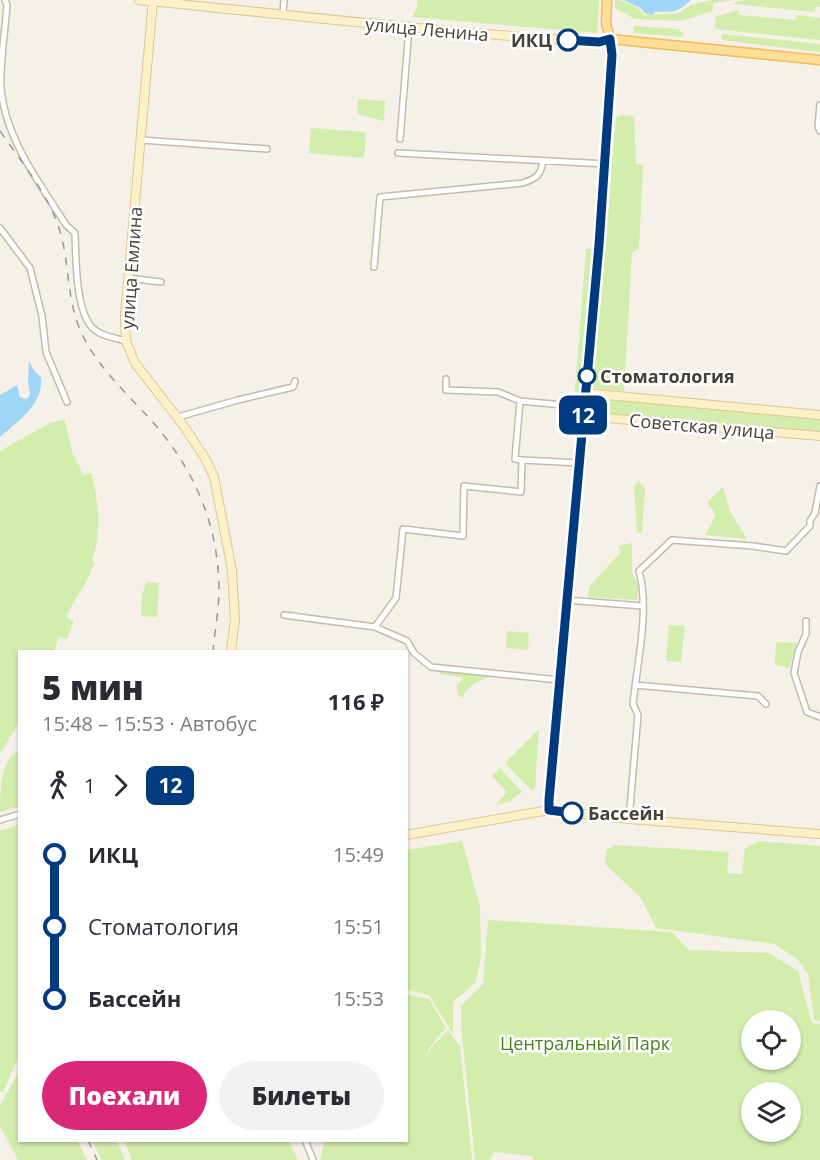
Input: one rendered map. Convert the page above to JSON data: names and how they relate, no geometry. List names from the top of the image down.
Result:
{
  "streets": {
    "main road": ["улица Ленина"],
    "street": ["улица Емлина", "Советская улица"]
  },
  "crossings": [
    ["улица Ленина", "улица Емлина"]
  ],
  "parks": ["Центральный Парк"],
  "places": ["ИКЦ", "Стоматология", "Бассейн"],
  "lines": ["bus line 12"],
  "page": {
    "on_map": "12",
    "heading": ["5 мин", "15:48 – 15:53 · Автобус", "116 ₽"],
    "legs": ["1", "12"],
    "list": [
      {
        "name": "ИКЦ",
        "value": "15:49"
      },
      {
        "name": "Стоматология",
        "value": "15:51"
      },
      {
        "name": "Бассейн",
        "value": "15:53"
      }
    ],
    "buttons": ["Поехали", "Билеты"]
  }
}
